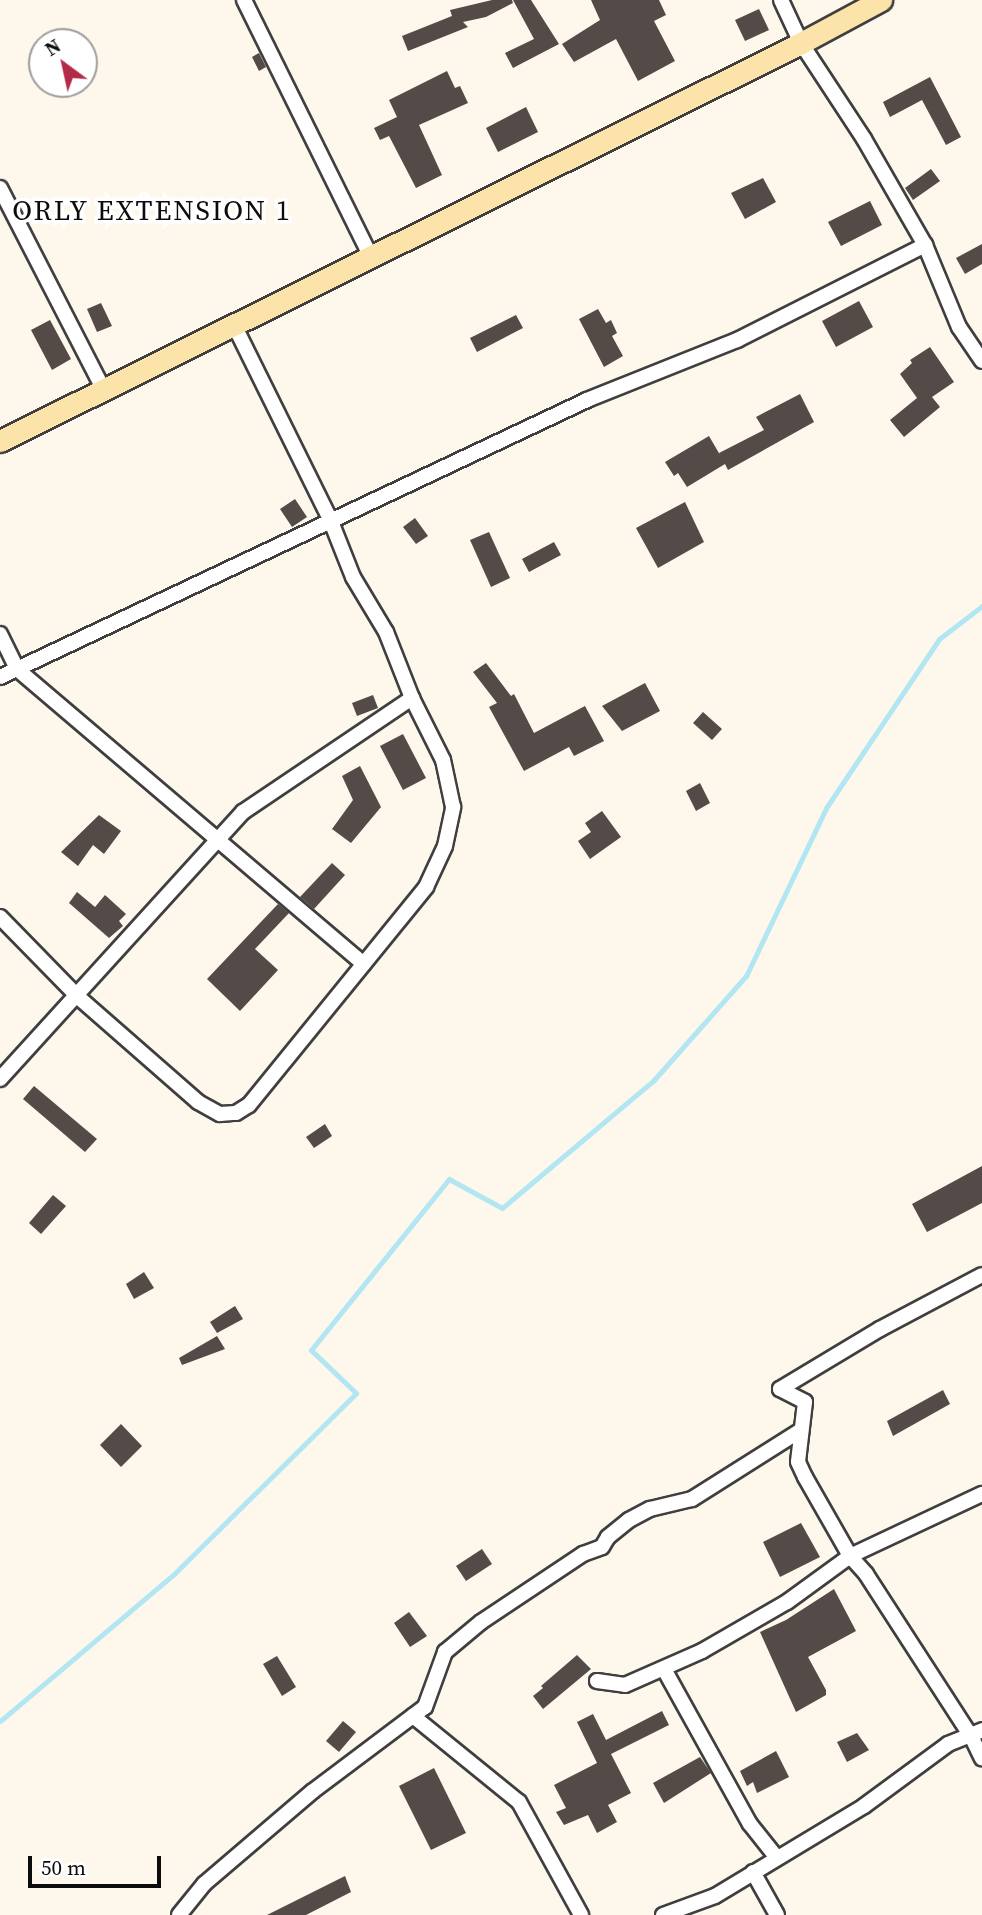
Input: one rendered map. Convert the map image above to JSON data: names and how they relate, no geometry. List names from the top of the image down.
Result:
{
  "districts": ["ORLY EXTENSION 1"],
  "scale_bar": "50 m",
  "north": "top left"
}
